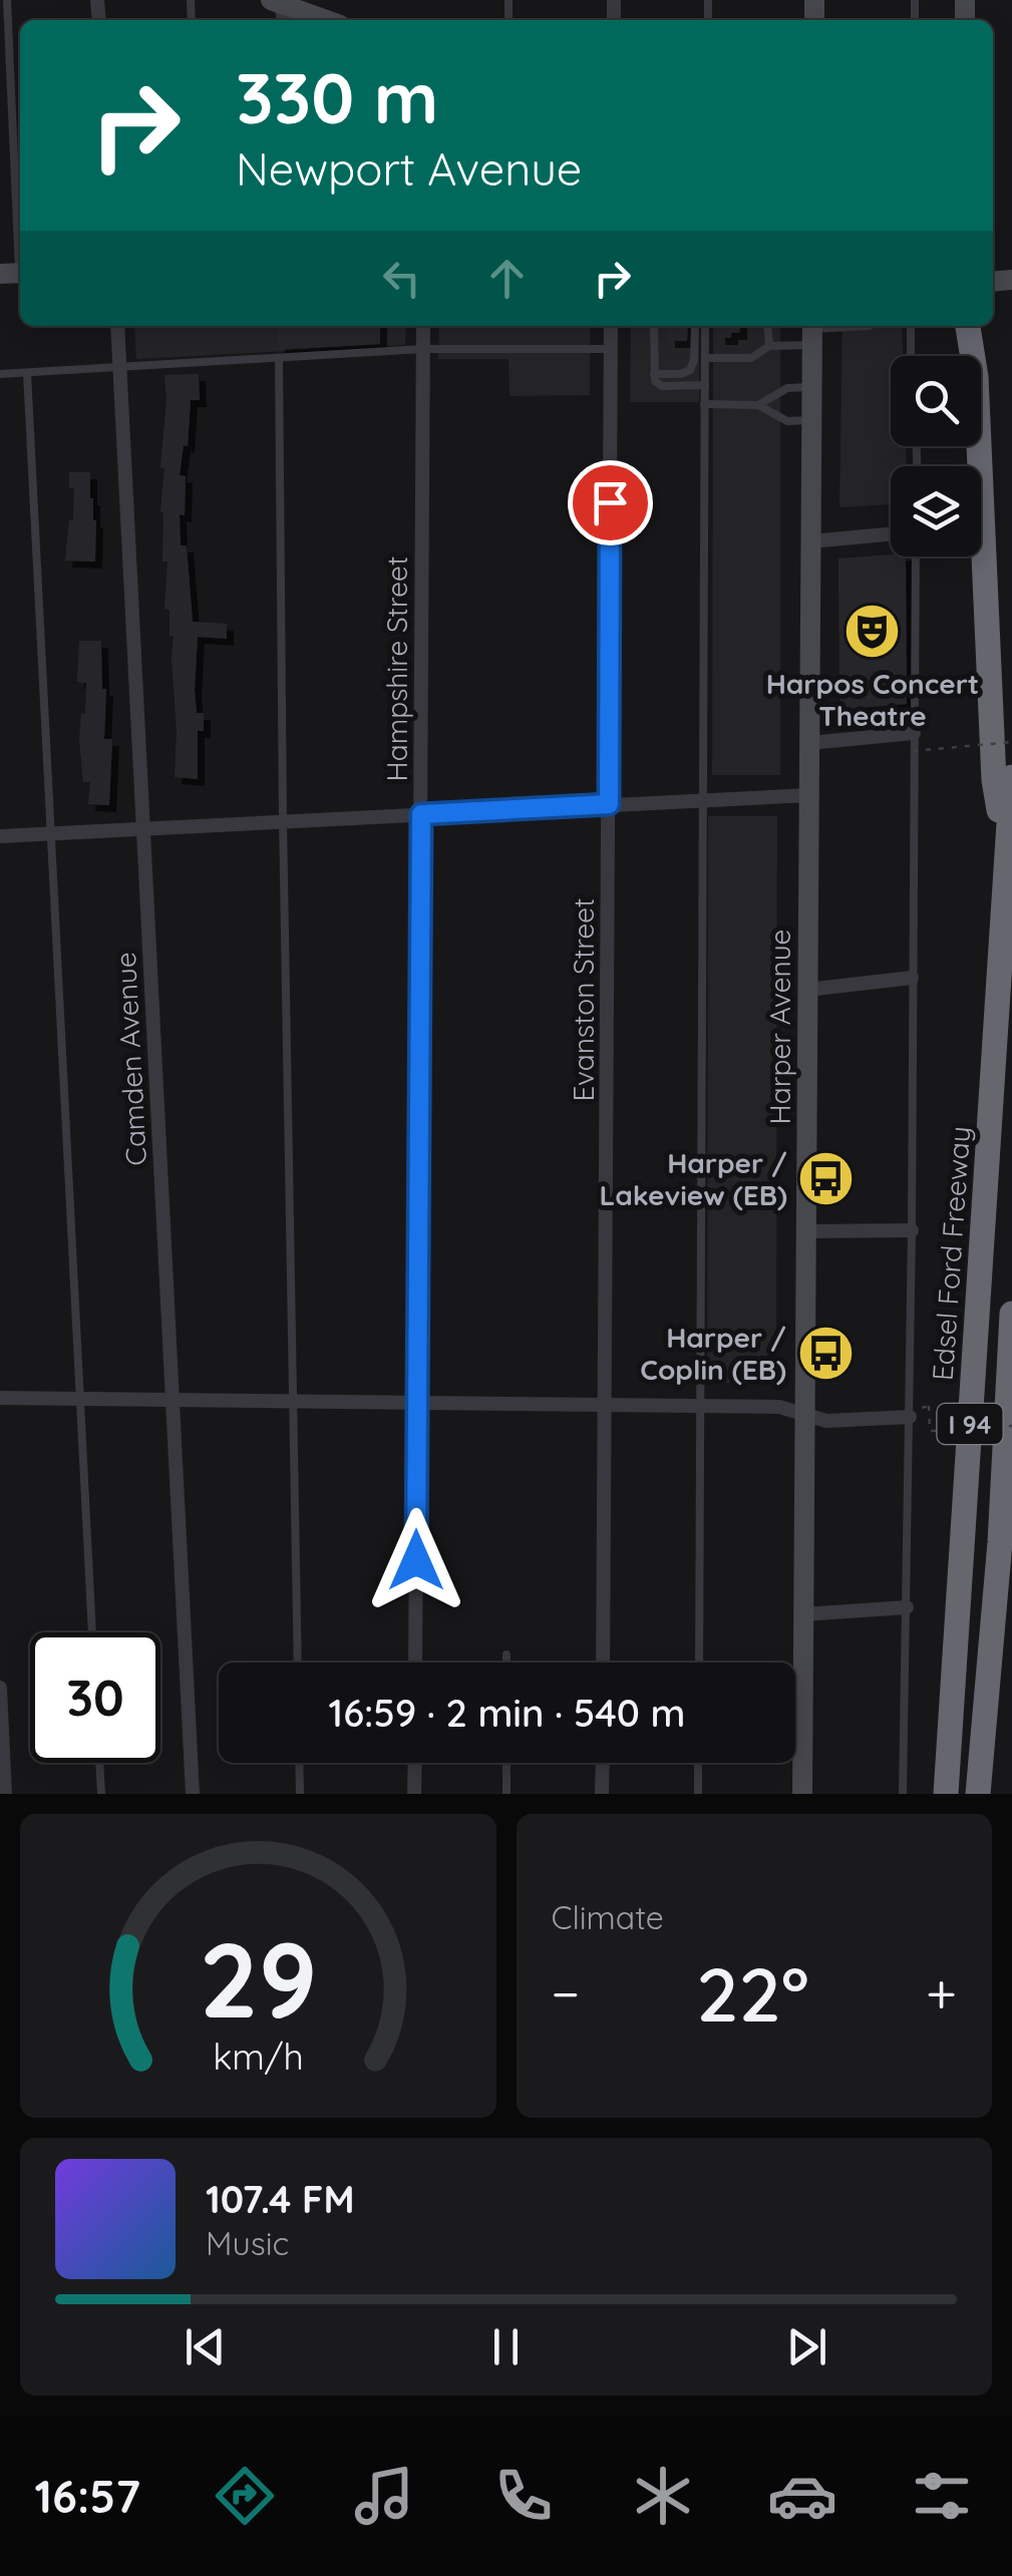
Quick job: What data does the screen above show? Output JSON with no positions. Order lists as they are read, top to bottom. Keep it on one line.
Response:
{"streets":{"highway":["Edsel Ford Freeway","I 94"],"main road":["Harper Avenue"],"street":["Hampshire Street","Evanston Street","Camden Avenue"]},"places":{"theatre":["Harpos Concert Theatre"],"bus stop":["Harper / Lakeview (EB)","Harper / Coplin (EB)"]},"page":{"turn":["330 m","Newport Avenue"],"limit":"30","trip":"16:59 · 2 min · 540 m","tile":"Climate","heat":["−","22°","+"],"song":["107.4 FM","Music"],"tabs":"16:57","gauge":["29","km/h"]}}
